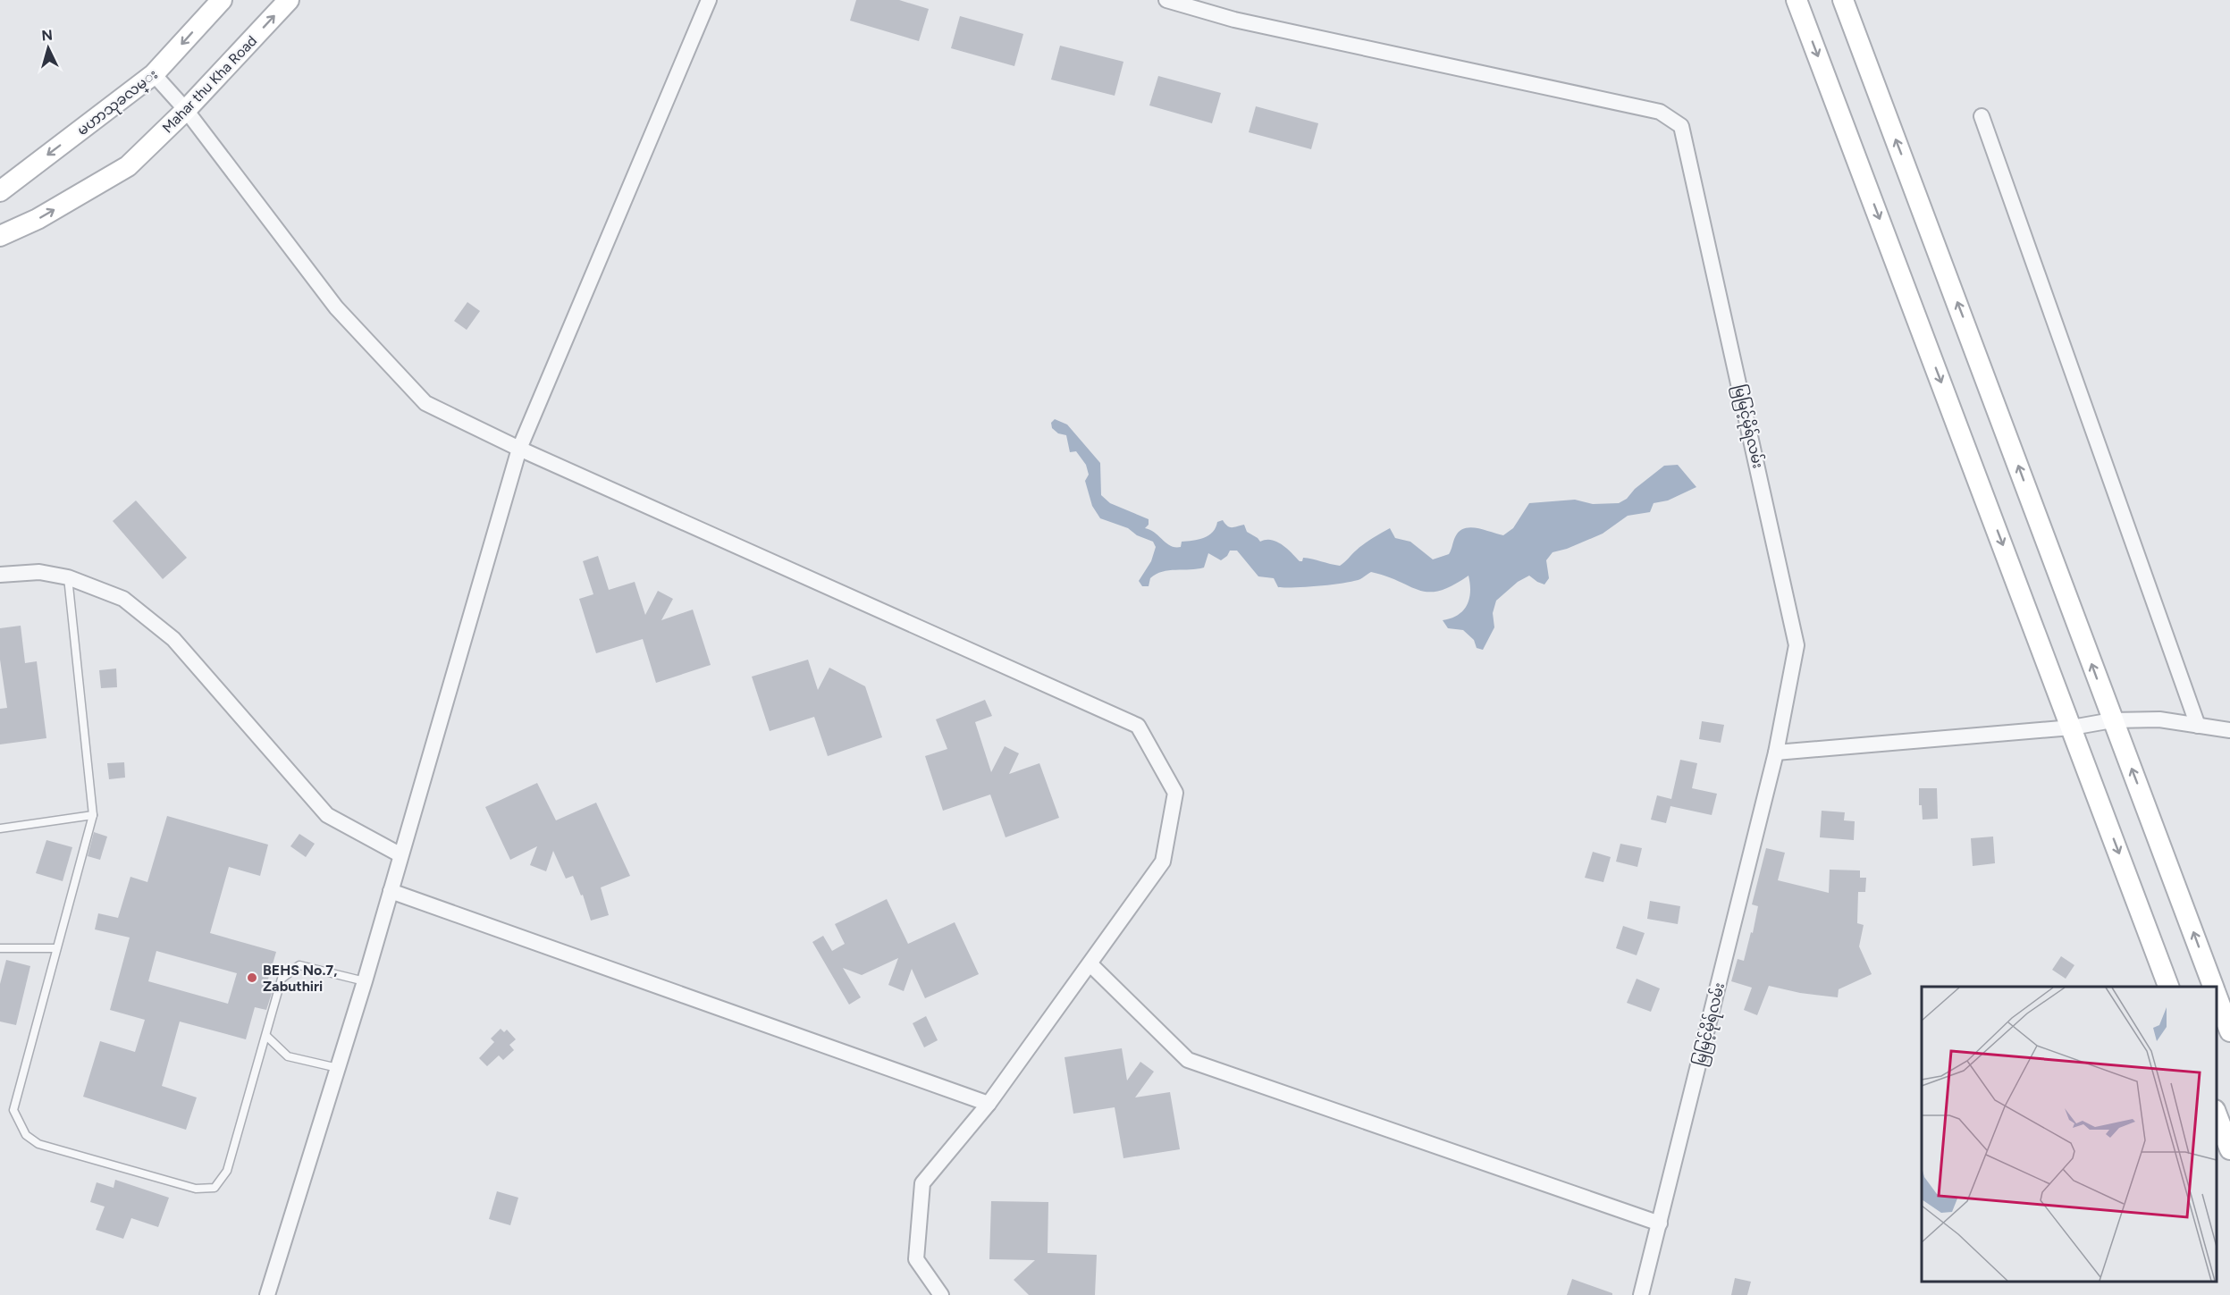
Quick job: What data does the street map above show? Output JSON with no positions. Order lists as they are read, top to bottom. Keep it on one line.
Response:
{"streets":{"main road":["Mahar thu Kha Road","မဟာသုခလမ္း"],"street":["မြမြင့်မိုရ်လမ်း"]},"one_way":["Mahar thu Kha Road","မဟာသုခလမ္း"],"places":["BEHS No.7, Zabuthiri"],"north":"top"}
